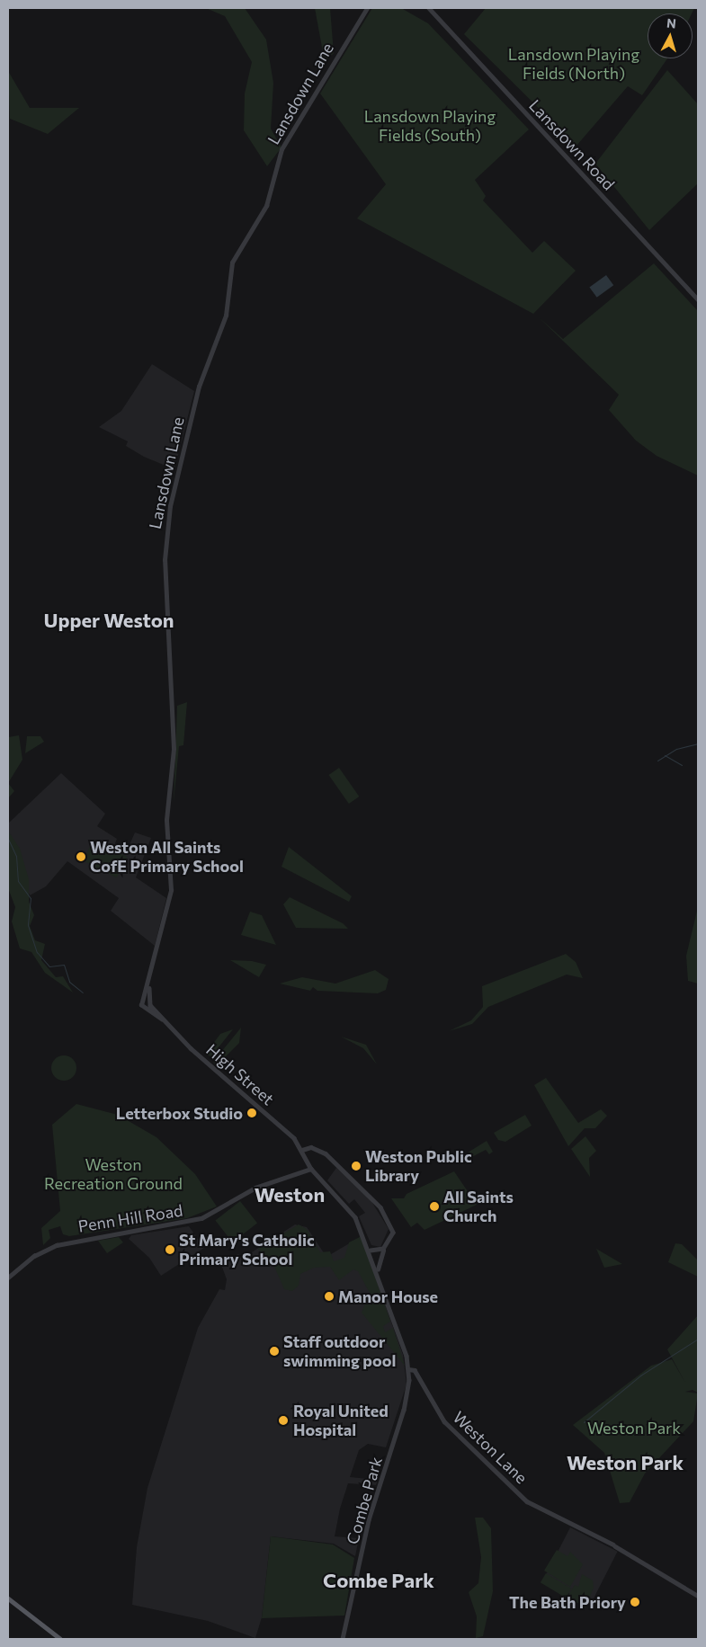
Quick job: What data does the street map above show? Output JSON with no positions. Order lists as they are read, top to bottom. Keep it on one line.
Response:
{"streets":{"street":["Lansdown Lane","Lansdown Road","High Street","Penn Hill Road","Weston Lane","Combe Park"]},"crossings":[["Lansdown Lane","High Street"],["High Street","Weston Lane"],["Penn Hill Road","Weston Lane"],["Weston Lane","Combe Park"]],"districts":["Upper Weston","Weston","Weston Park","Combe Park"],"parks":["Lansdown Playing Fields (North)","Lansdown Playing Fields (South)","Weston Recreation Ground","Weston Park"],"places":["Weston All Saints CofE Primary School","Letterbox Studio","Weston Public Library","All Saints Church","St Mary's Catholic Primary School","Manor House","Staff outdoor swimming pool","Royal United Hospital","The Bath Priory"],"north":"top"}
